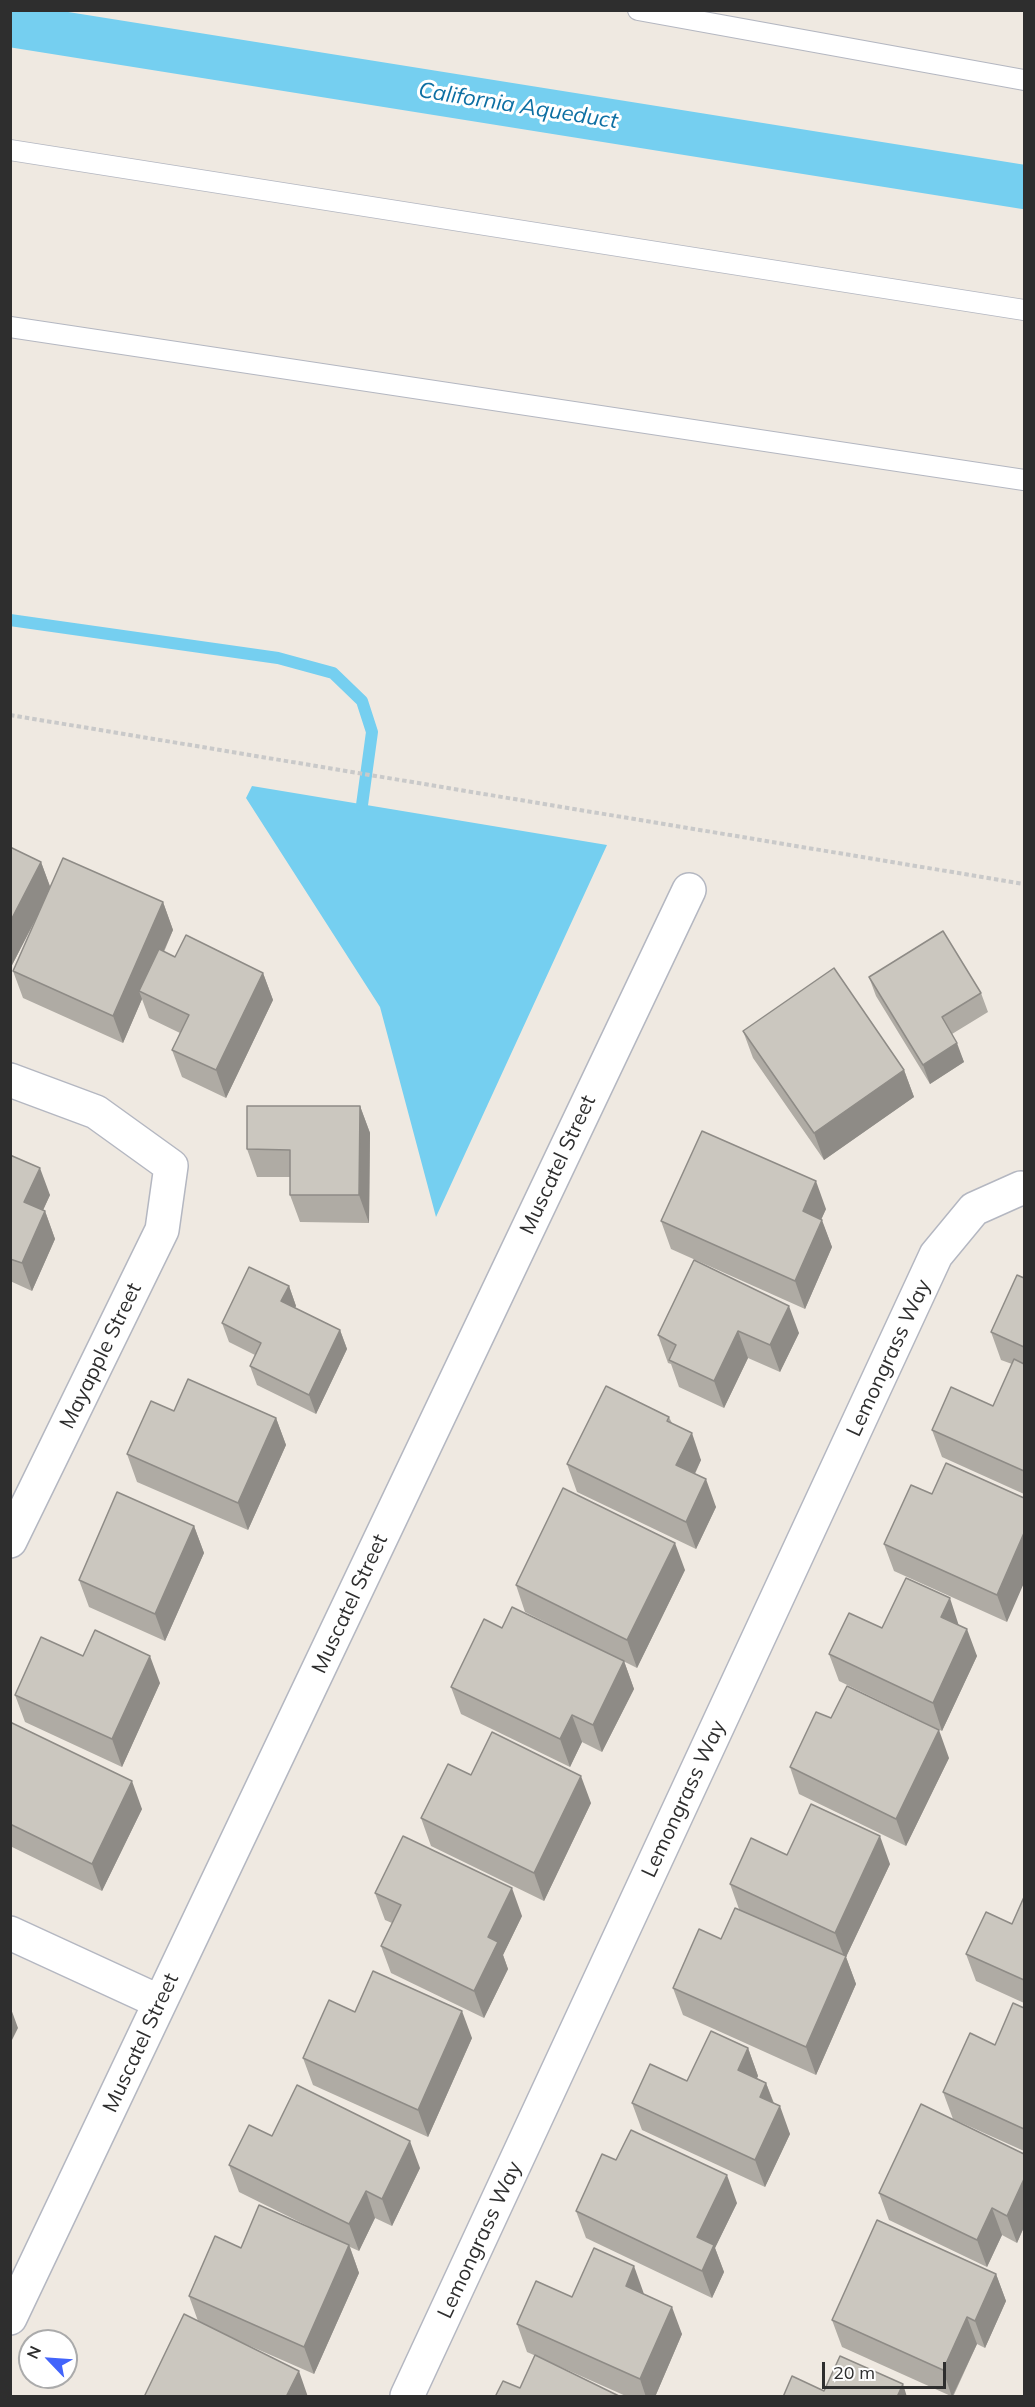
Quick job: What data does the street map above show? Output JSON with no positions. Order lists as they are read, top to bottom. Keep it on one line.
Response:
{"streets":{"street":["Muscatel Street","Mayapple Street","Lemongrass Way"]},"water":["California Aqueduct"],"scale_bar":"20 m","north":"top left"}
